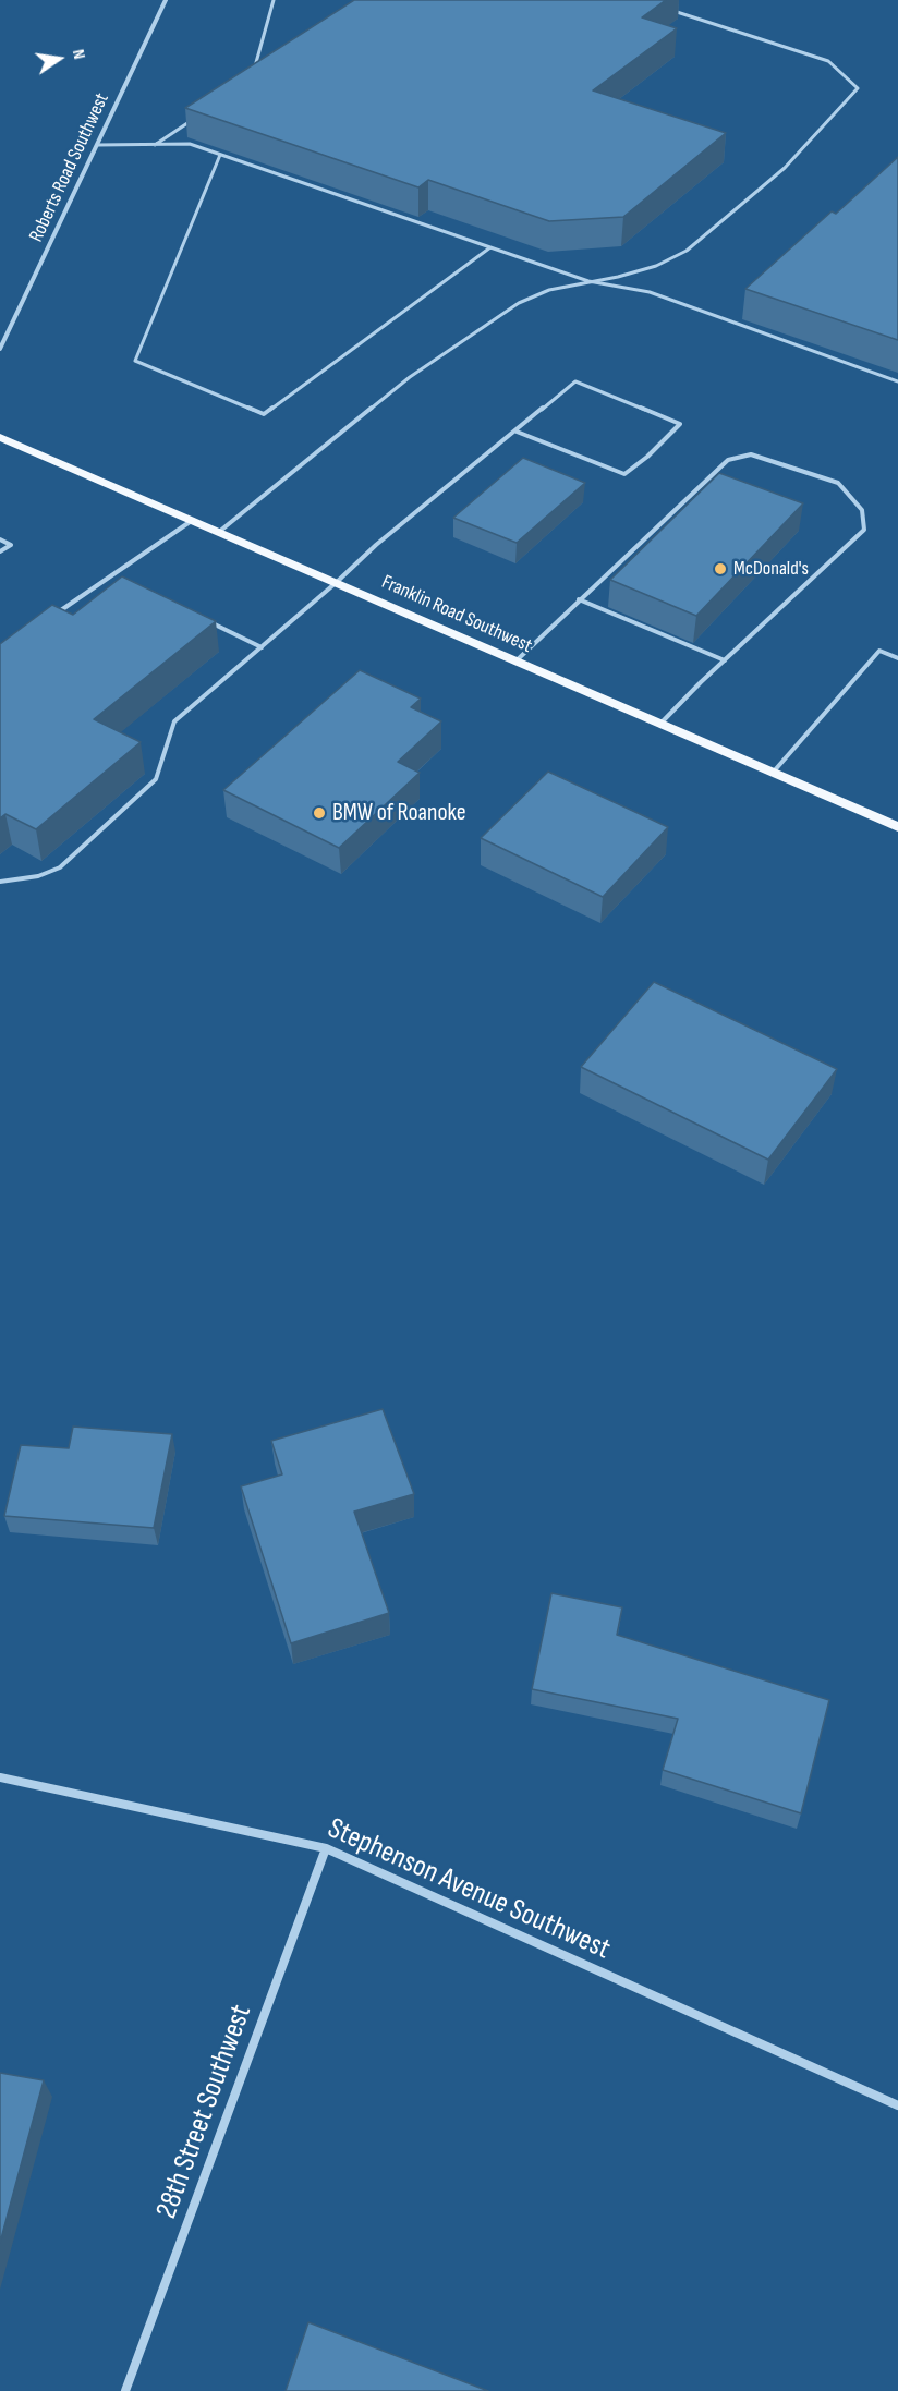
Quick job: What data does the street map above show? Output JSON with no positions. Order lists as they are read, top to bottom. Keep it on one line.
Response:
{"streets":{"main road":["Franklin Road Southwest"],"street":["Roberts Road Southwest","Stephenson Avenue Southwest","28th Street Southwest"]},"crossings":[["Stephenson Avenue Southwest","28th Street Southwest"]],"places":["McDonald's","BMW of Roanoke"],"north":"right"}
